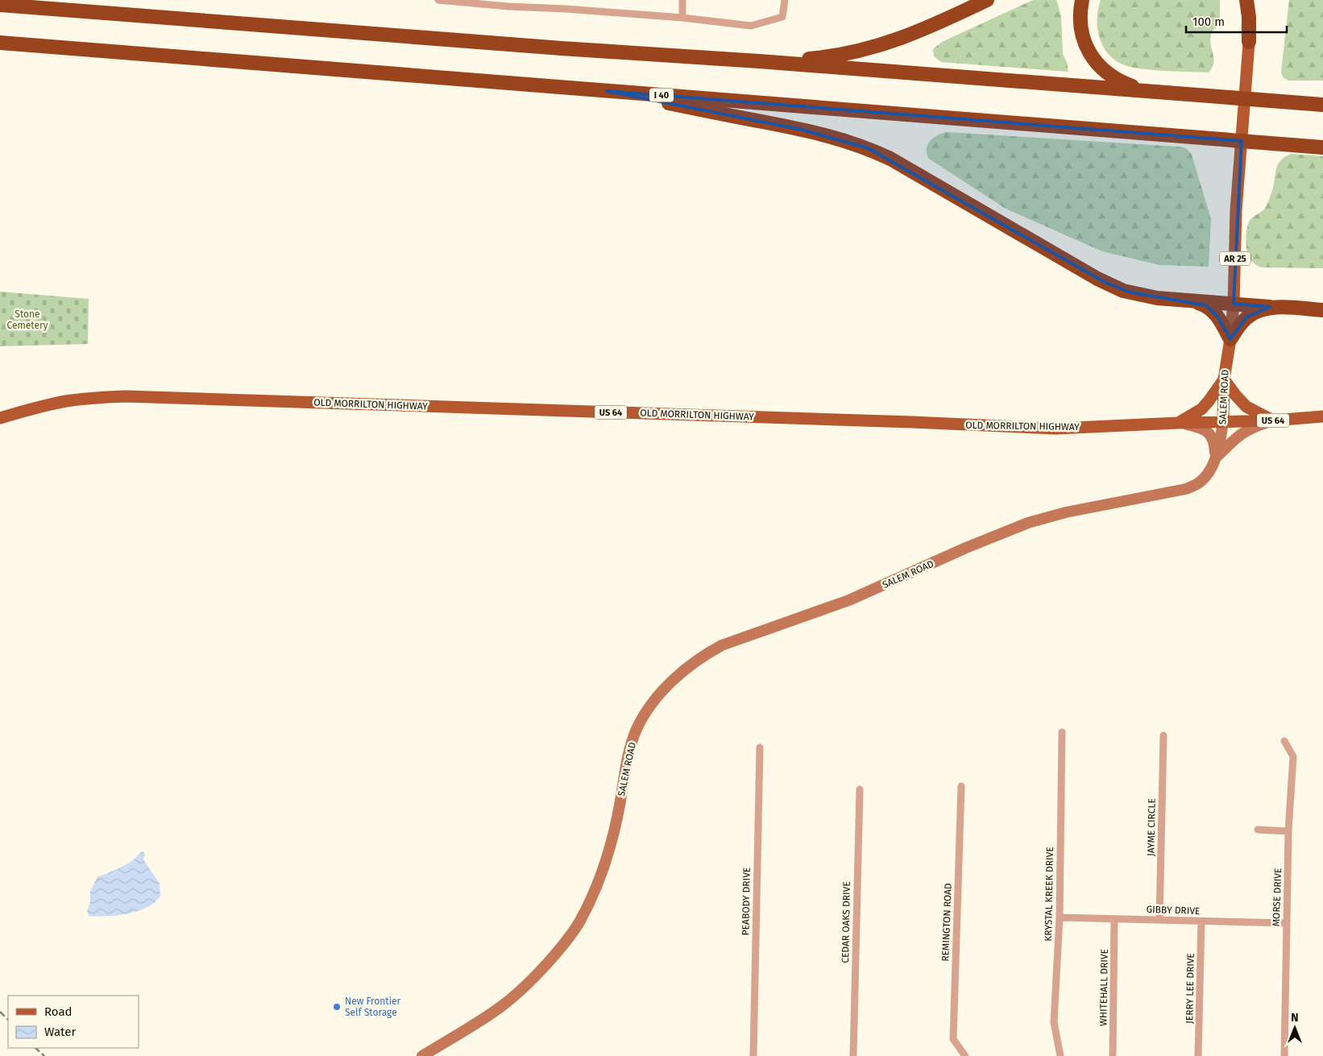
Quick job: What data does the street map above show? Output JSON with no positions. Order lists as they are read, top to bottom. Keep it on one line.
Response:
{"streets":{"highway":["I 40"],"main road":["AR 25","SALEM ROAD","OLD MORRILTON HIGHWAY","US 64"],"street":["JAYME CIRCLE","KRYSTAL KREEK DRIVE","MORSE DRIVE","PEABODY DRIVE","GIBBY DRIVE","CEDAR OAKS DRIVE","REMINGTON ROAD","WHITEHALL DRIVE","JERRY LEE DRIVE"]},"crossings":[["AR 25","SALEM ROAD"],["SALEM ROAD","OLD MORRILTON HIGHWAY"],["JAYME CIRCLE","GIBBY DRIVE"],["KRYSTAL KREEK DRIVE","GIBBY DRIVE"],["MORSE DRIVE","GIBBY DRIVE"],["GIBBY DRIVE","WHITEHALL DRIVE"],["GIBBY DRIVE","JERRY LEE DRIVE"]],"parks":["Stone Cemetery"],"places":["New Frontier Self Storage"],"legend":["Road","Water"],"scale_bar":"100 m","north":"top"}
